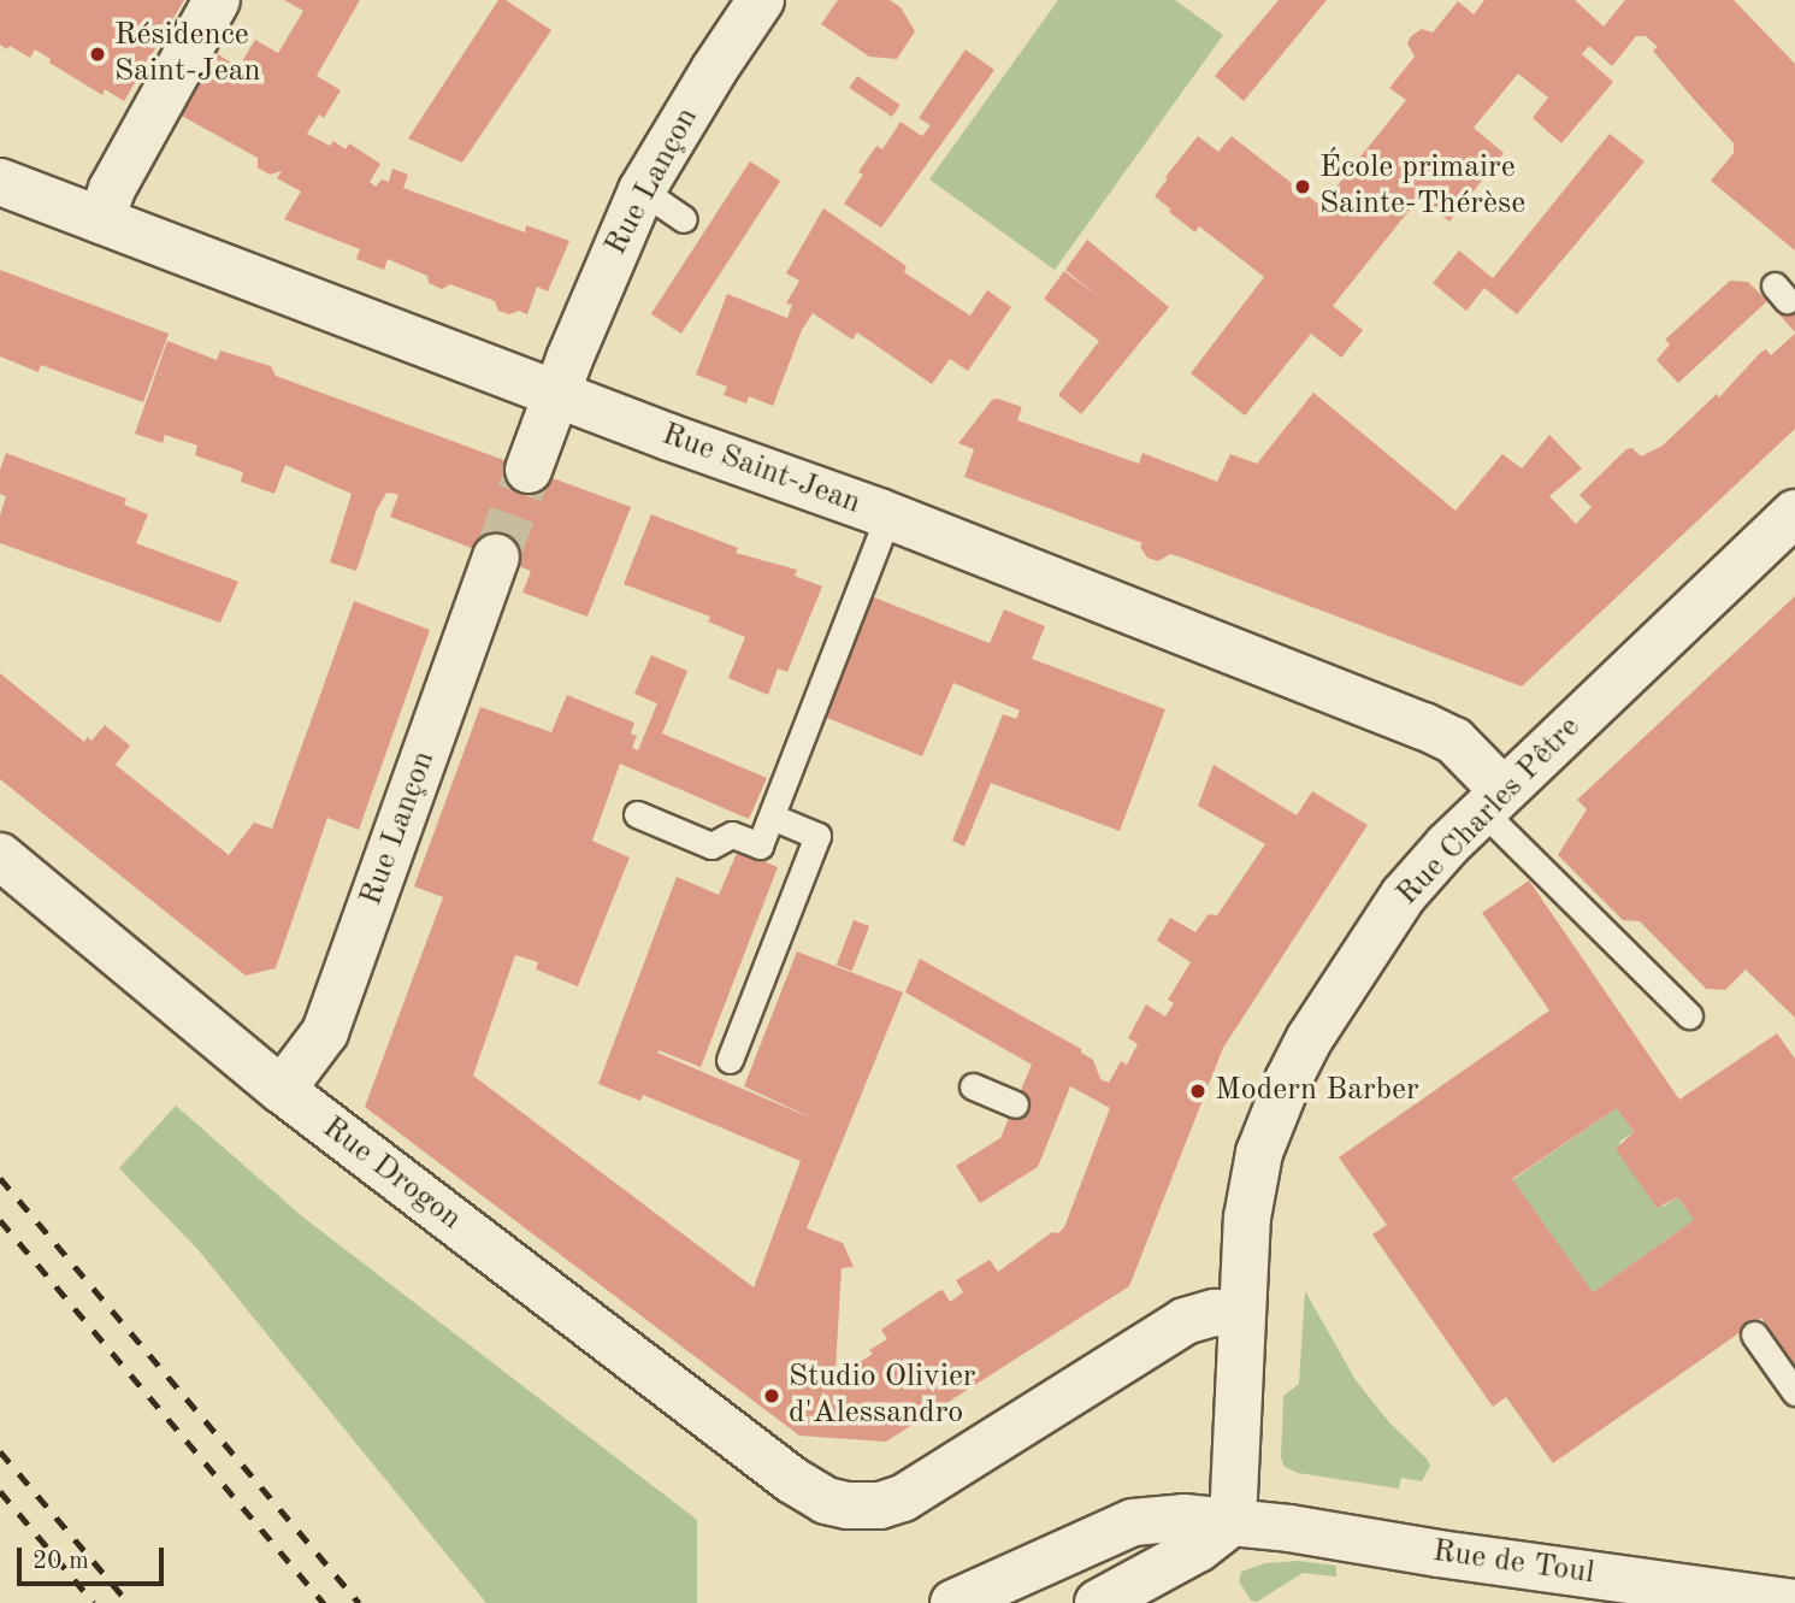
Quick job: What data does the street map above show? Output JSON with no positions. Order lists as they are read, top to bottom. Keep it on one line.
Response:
{"streets":{"street":["Rue Lançon","Rue Saint-Jean","Rue Charles Pêtre","Rue Drogon","Rue de Toul"]},"crossings":[["Rue Lançon","Rue Saint-Jean"],["Rue Lançon","Rue Drogon"],["Rue Saint-Jean","Rue Charles Pêtre"],["Rue Charles Pêtre","Rue Drogon"],["Rue Charles Pêtre","Rue de Toul"]],"places":["Résidence Saint-Jean","École primaire Sainte-Thérèse","Modern Barber","Studio Olivier d'Alessandro"],"scale_bar":"20 m"}
